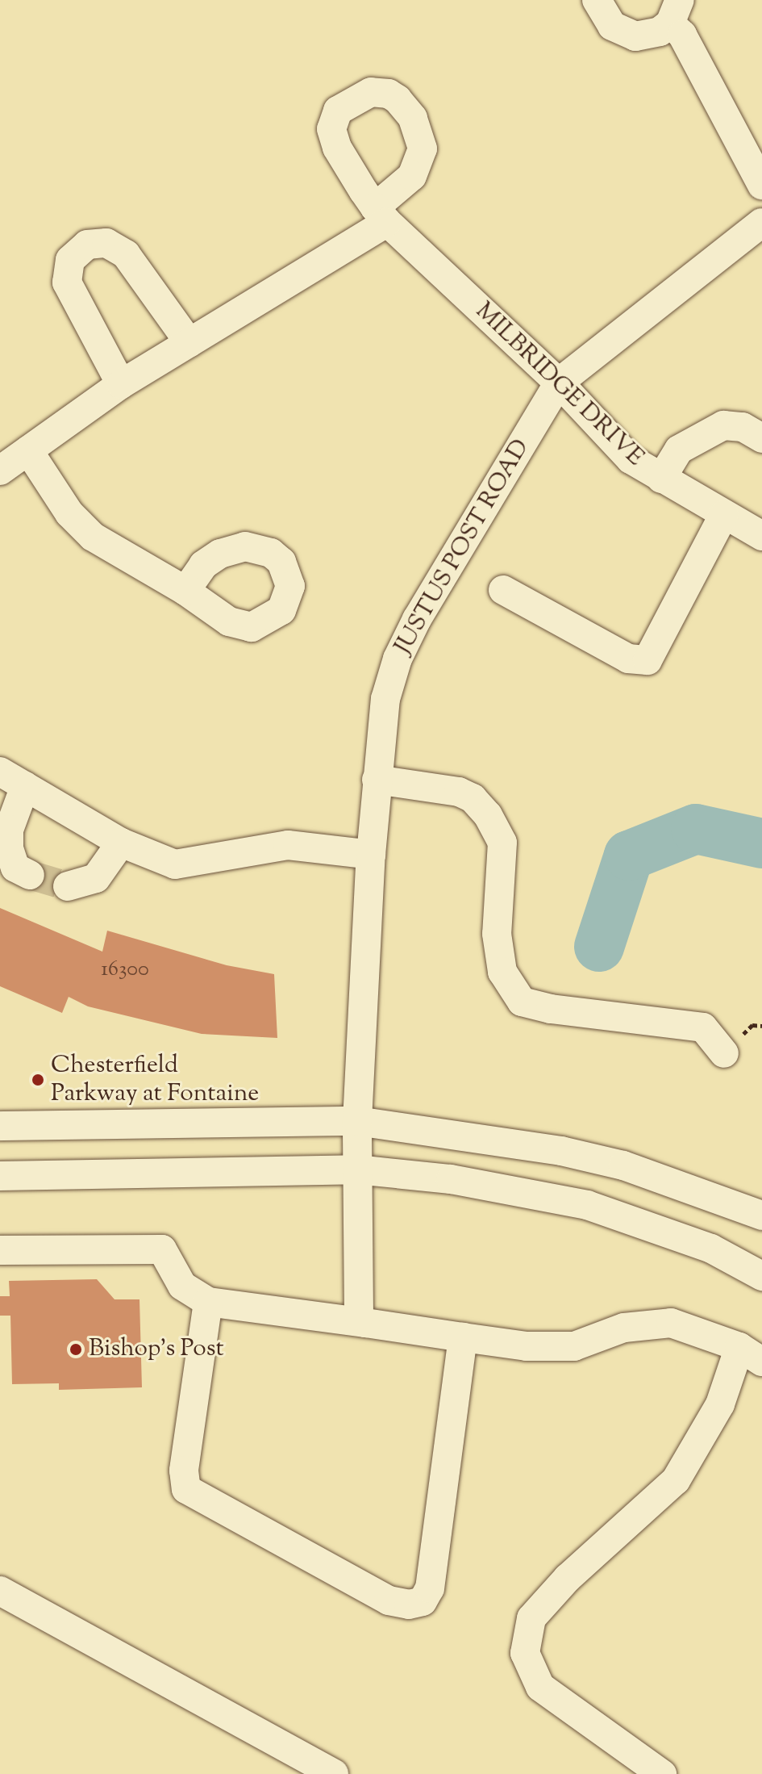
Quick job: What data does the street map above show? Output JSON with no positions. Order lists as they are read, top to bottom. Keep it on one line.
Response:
{"streets":{"street":["MILBRIDGE DRIVE","JUSTUS POST ROAD"]},"crossings":[["MILBRIDGE DRIVE","JUSTUS POST ROAD"]],"places":["Chesterfield Parkway at Fontaine","Bishop's Post"],"house_numbers":["16300"]}
